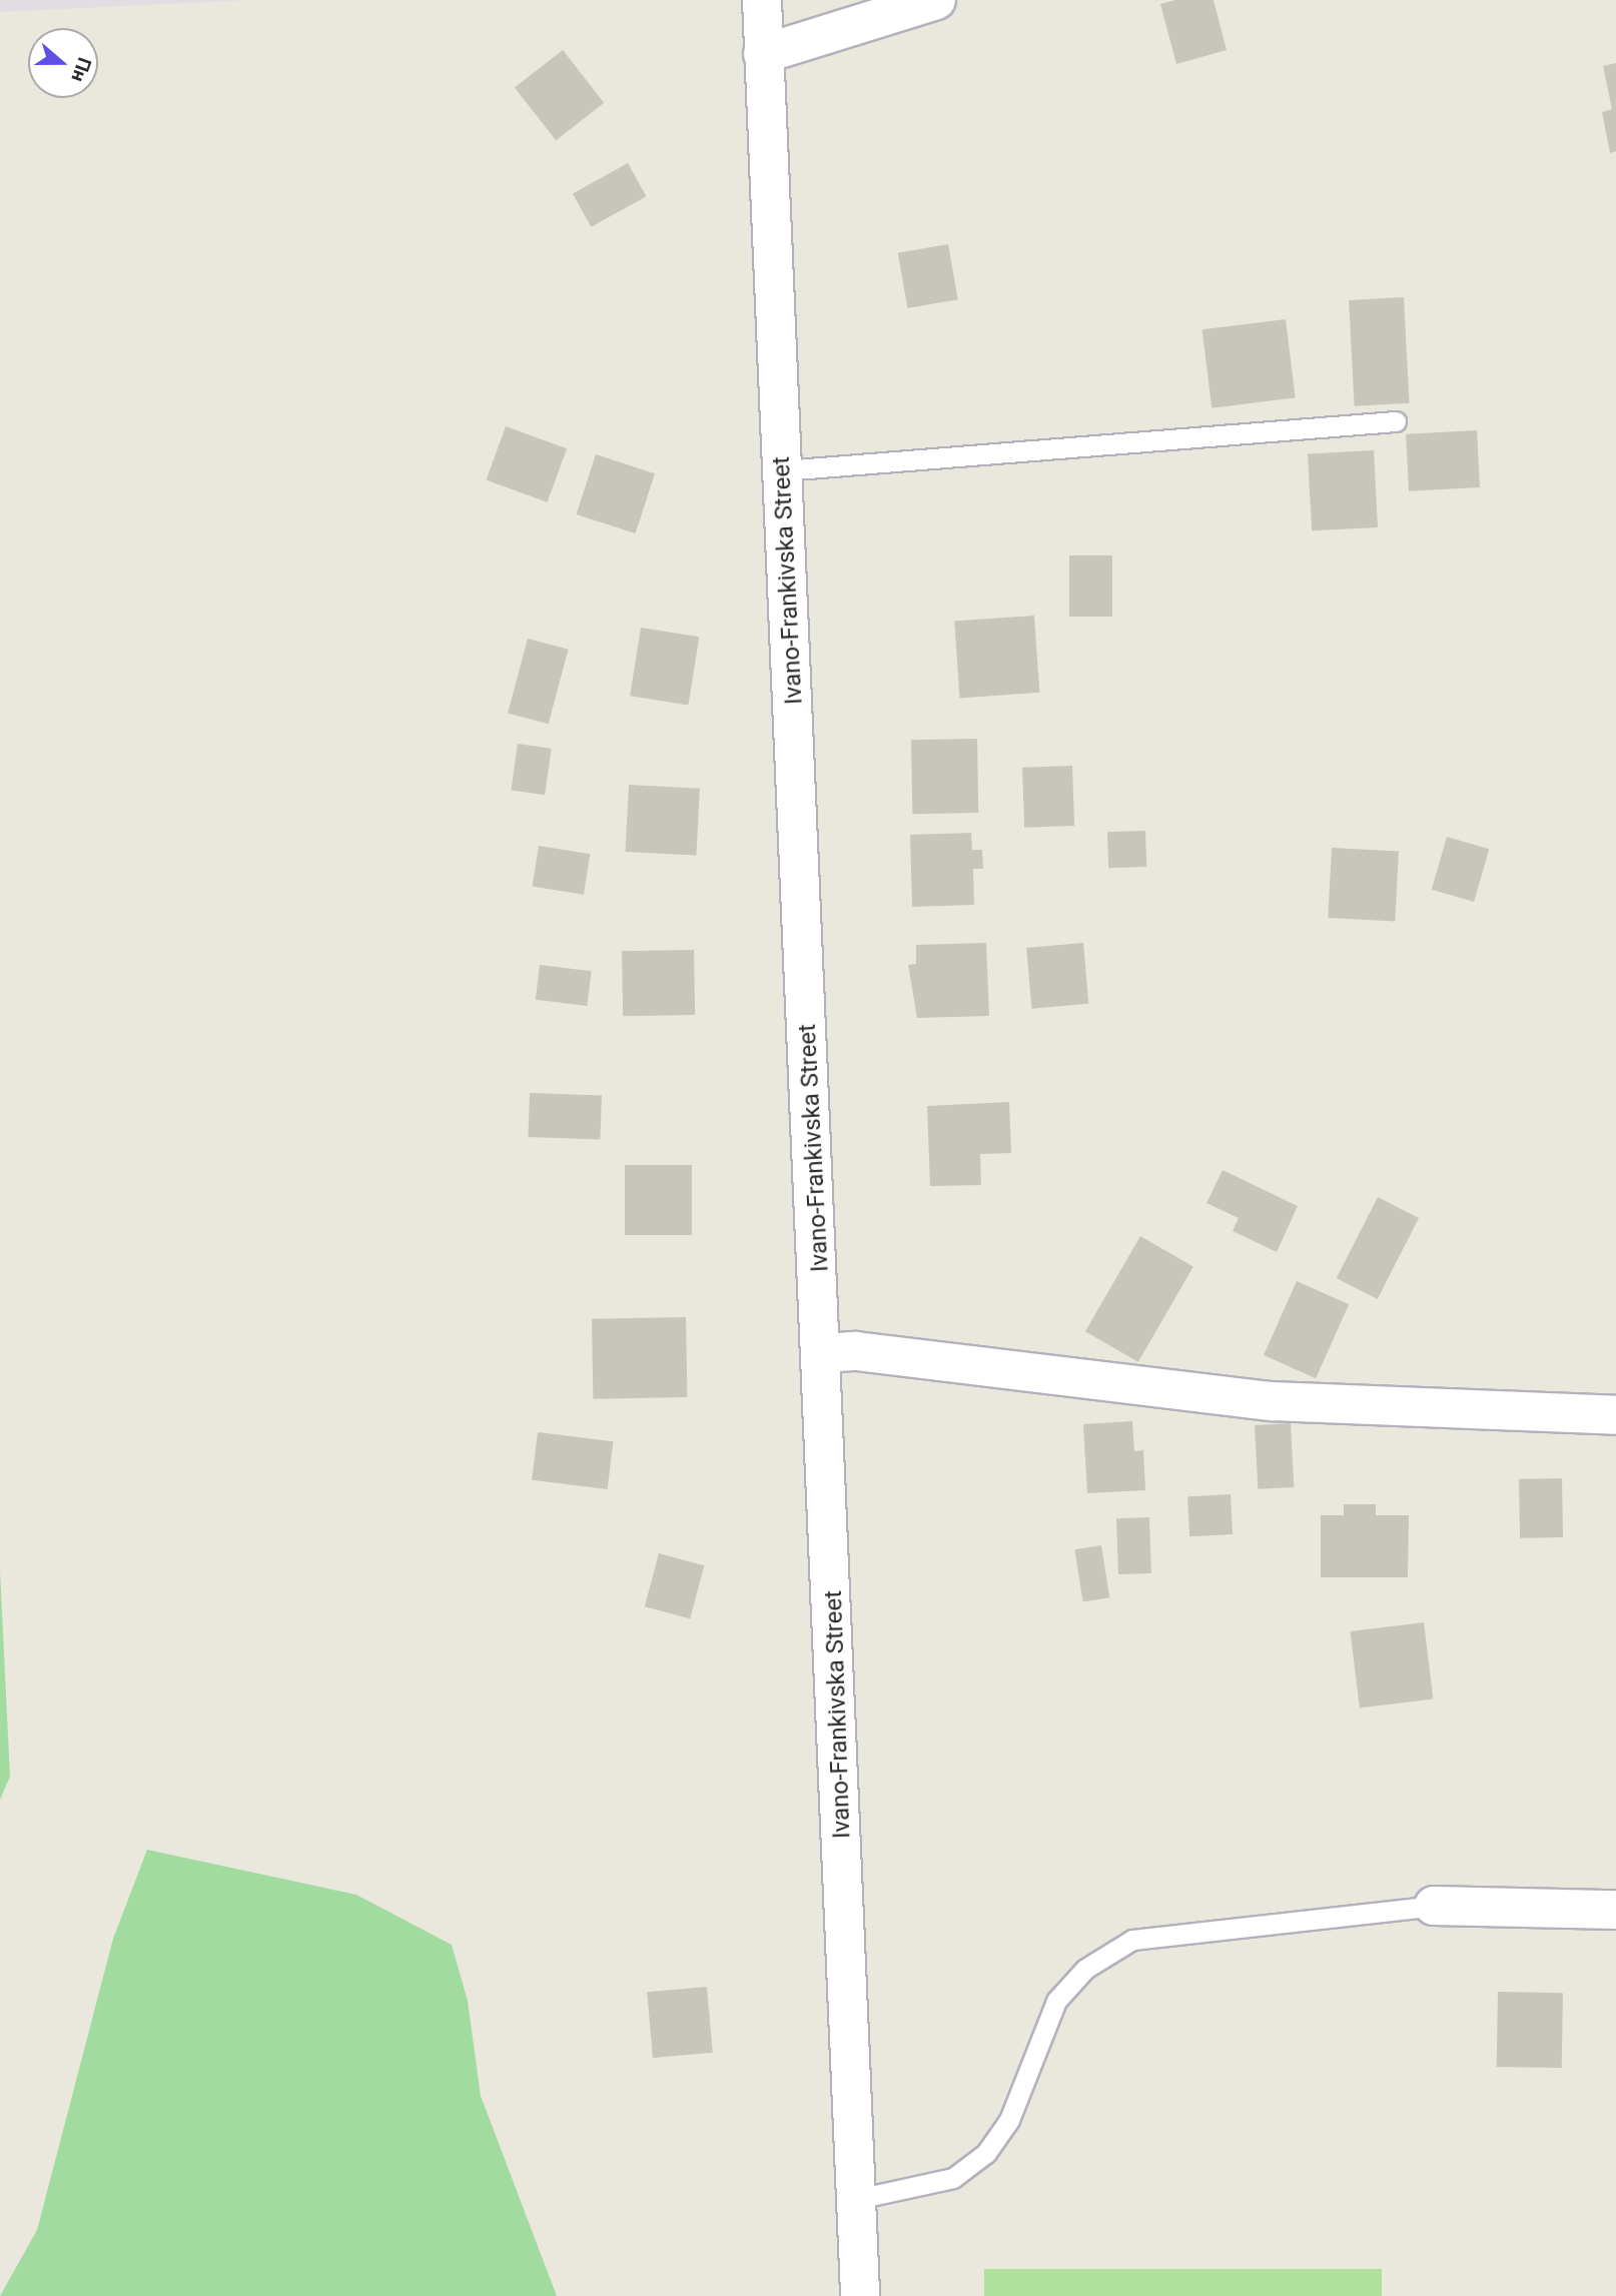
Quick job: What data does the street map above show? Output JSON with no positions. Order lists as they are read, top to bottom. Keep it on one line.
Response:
{"streets":{"main road":["Ivano-Frankivska Street"]},"north":"right"}
